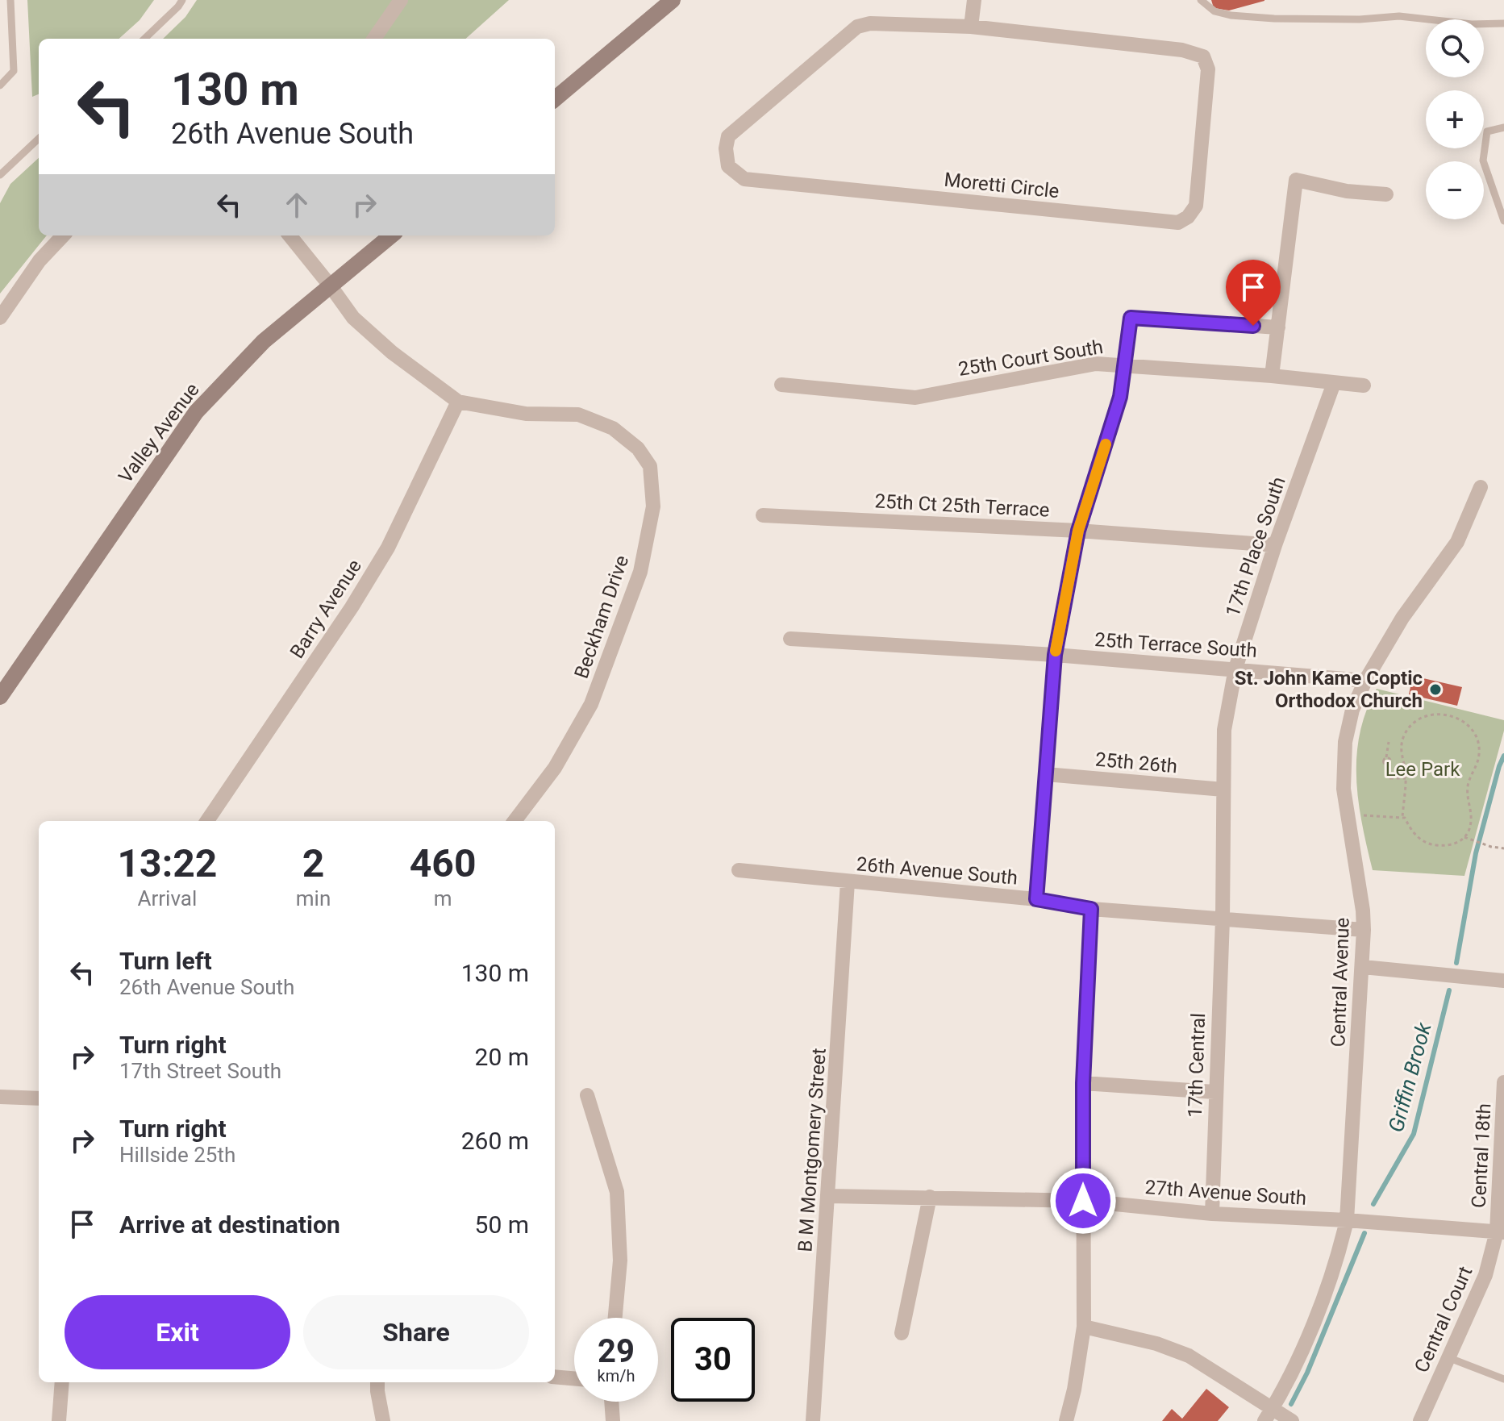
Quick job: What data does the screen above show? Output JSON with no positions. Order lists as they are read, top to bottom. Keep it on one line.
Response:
{"streets":{"main road":["Valley Avenue"],"street":["Moretti Circle","25th Court South","25th Ct 25th Terrace","17th Place South","Barry Avenue","Beckham Drive","25th Terrace South","25th 26th","26th Avenue South","Central Avenue","17th Central","B M Montgomery Street","Central 18th","27th Avenue South","Central Court"]},"crossings":[["25th Court South","17th Place South"],["Valley Avenue","Beckham Drive"],["25th Ct 25th Terrace","17th Place South"],["17th Place South","25th Terrace South"],["17th Place South","25th 26th"],["17th Place South","26th Avenue South"],["17th Place South","17th Central"],["Barry Avenue","Beckham Drive"],["25th Terrace South","Central Avenue"],["26th Avenue South","Central Avenue"],["26th Avenue South","17th Central"],["26th Avenue South","B M Montgomery Street"],["Central Avenue","27th Avenue South"],["17th Central","27th Avenue South"],["B M Montgomery Street","27th Avenue South"],["Central 18th","27th Avenue South"],["Central 18th","Central Court"],["27th Avenue South","Central Court"]],"water":["Griffin Brook"],"parks":["Lee Park"],"places":["St. John Kame Coptic Orthodox Church"],"page":{"map_buttons":["+","−"],"turn":["130 m","26th Avenue South"],"eta":["13:22","Arrival","2","min","460","m"],"list":[{"name":"Turn left","note":"26th Avenue South","value":"130 m"},{"name":"Turn right","note":"17th Street South","value":"20 m"},{"name":"Turn right","note":"Hillside 25th","value":"260 m"},{"name":"Arrive at destination","value":"50 m"}],"buttons":["Exit","Share"],"speed":"29 km/h","limit":"30"}}
